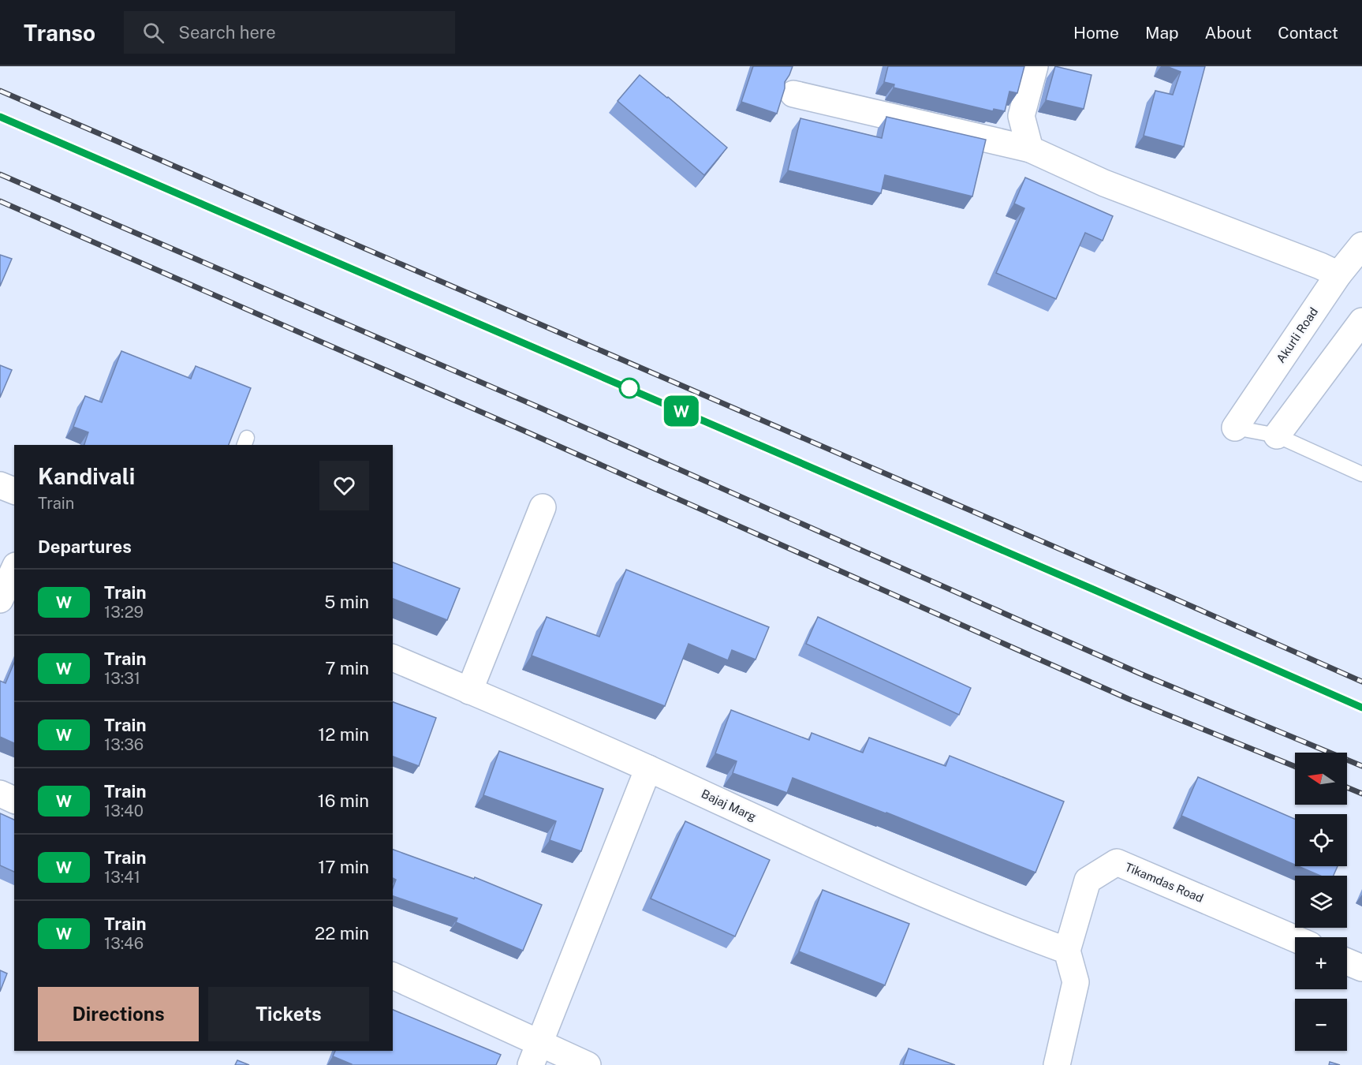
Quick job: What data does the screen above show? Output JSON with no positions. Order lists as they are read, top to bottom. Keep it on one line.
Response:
{"streets":{"street":["Akurli Road","Bajaj Marg","Tikamdas Road"]},"crossings":[["Bajaj Marg","Tikamdas Road"]],"north":"left","page":{"header":"Transo","search":"Search here","nav":["Home","Map","About","Contact"],"on_map":"W","heading":[["Kandivali","Train"],"Departures"],"list":[{"mark":"W","name":"Train","note":"13:29","value":"5 min"},{"mark":"W","name":"Train","note":"13:31","value":"7 min"},{"mark":"W","name":"Train","note":"13:36","value":"12 min"},{"mark":"W","name":"Train","note":"13:40","value":"16 min"},{"mark":"W","name":"Train","note":"13:41","value":"17 min"},{"mark":"W","name":"Train","note":"13:46","value":"22 min"}],"map_buttons":["+","−"],"buttons":["Directions","Tickets"]}}
